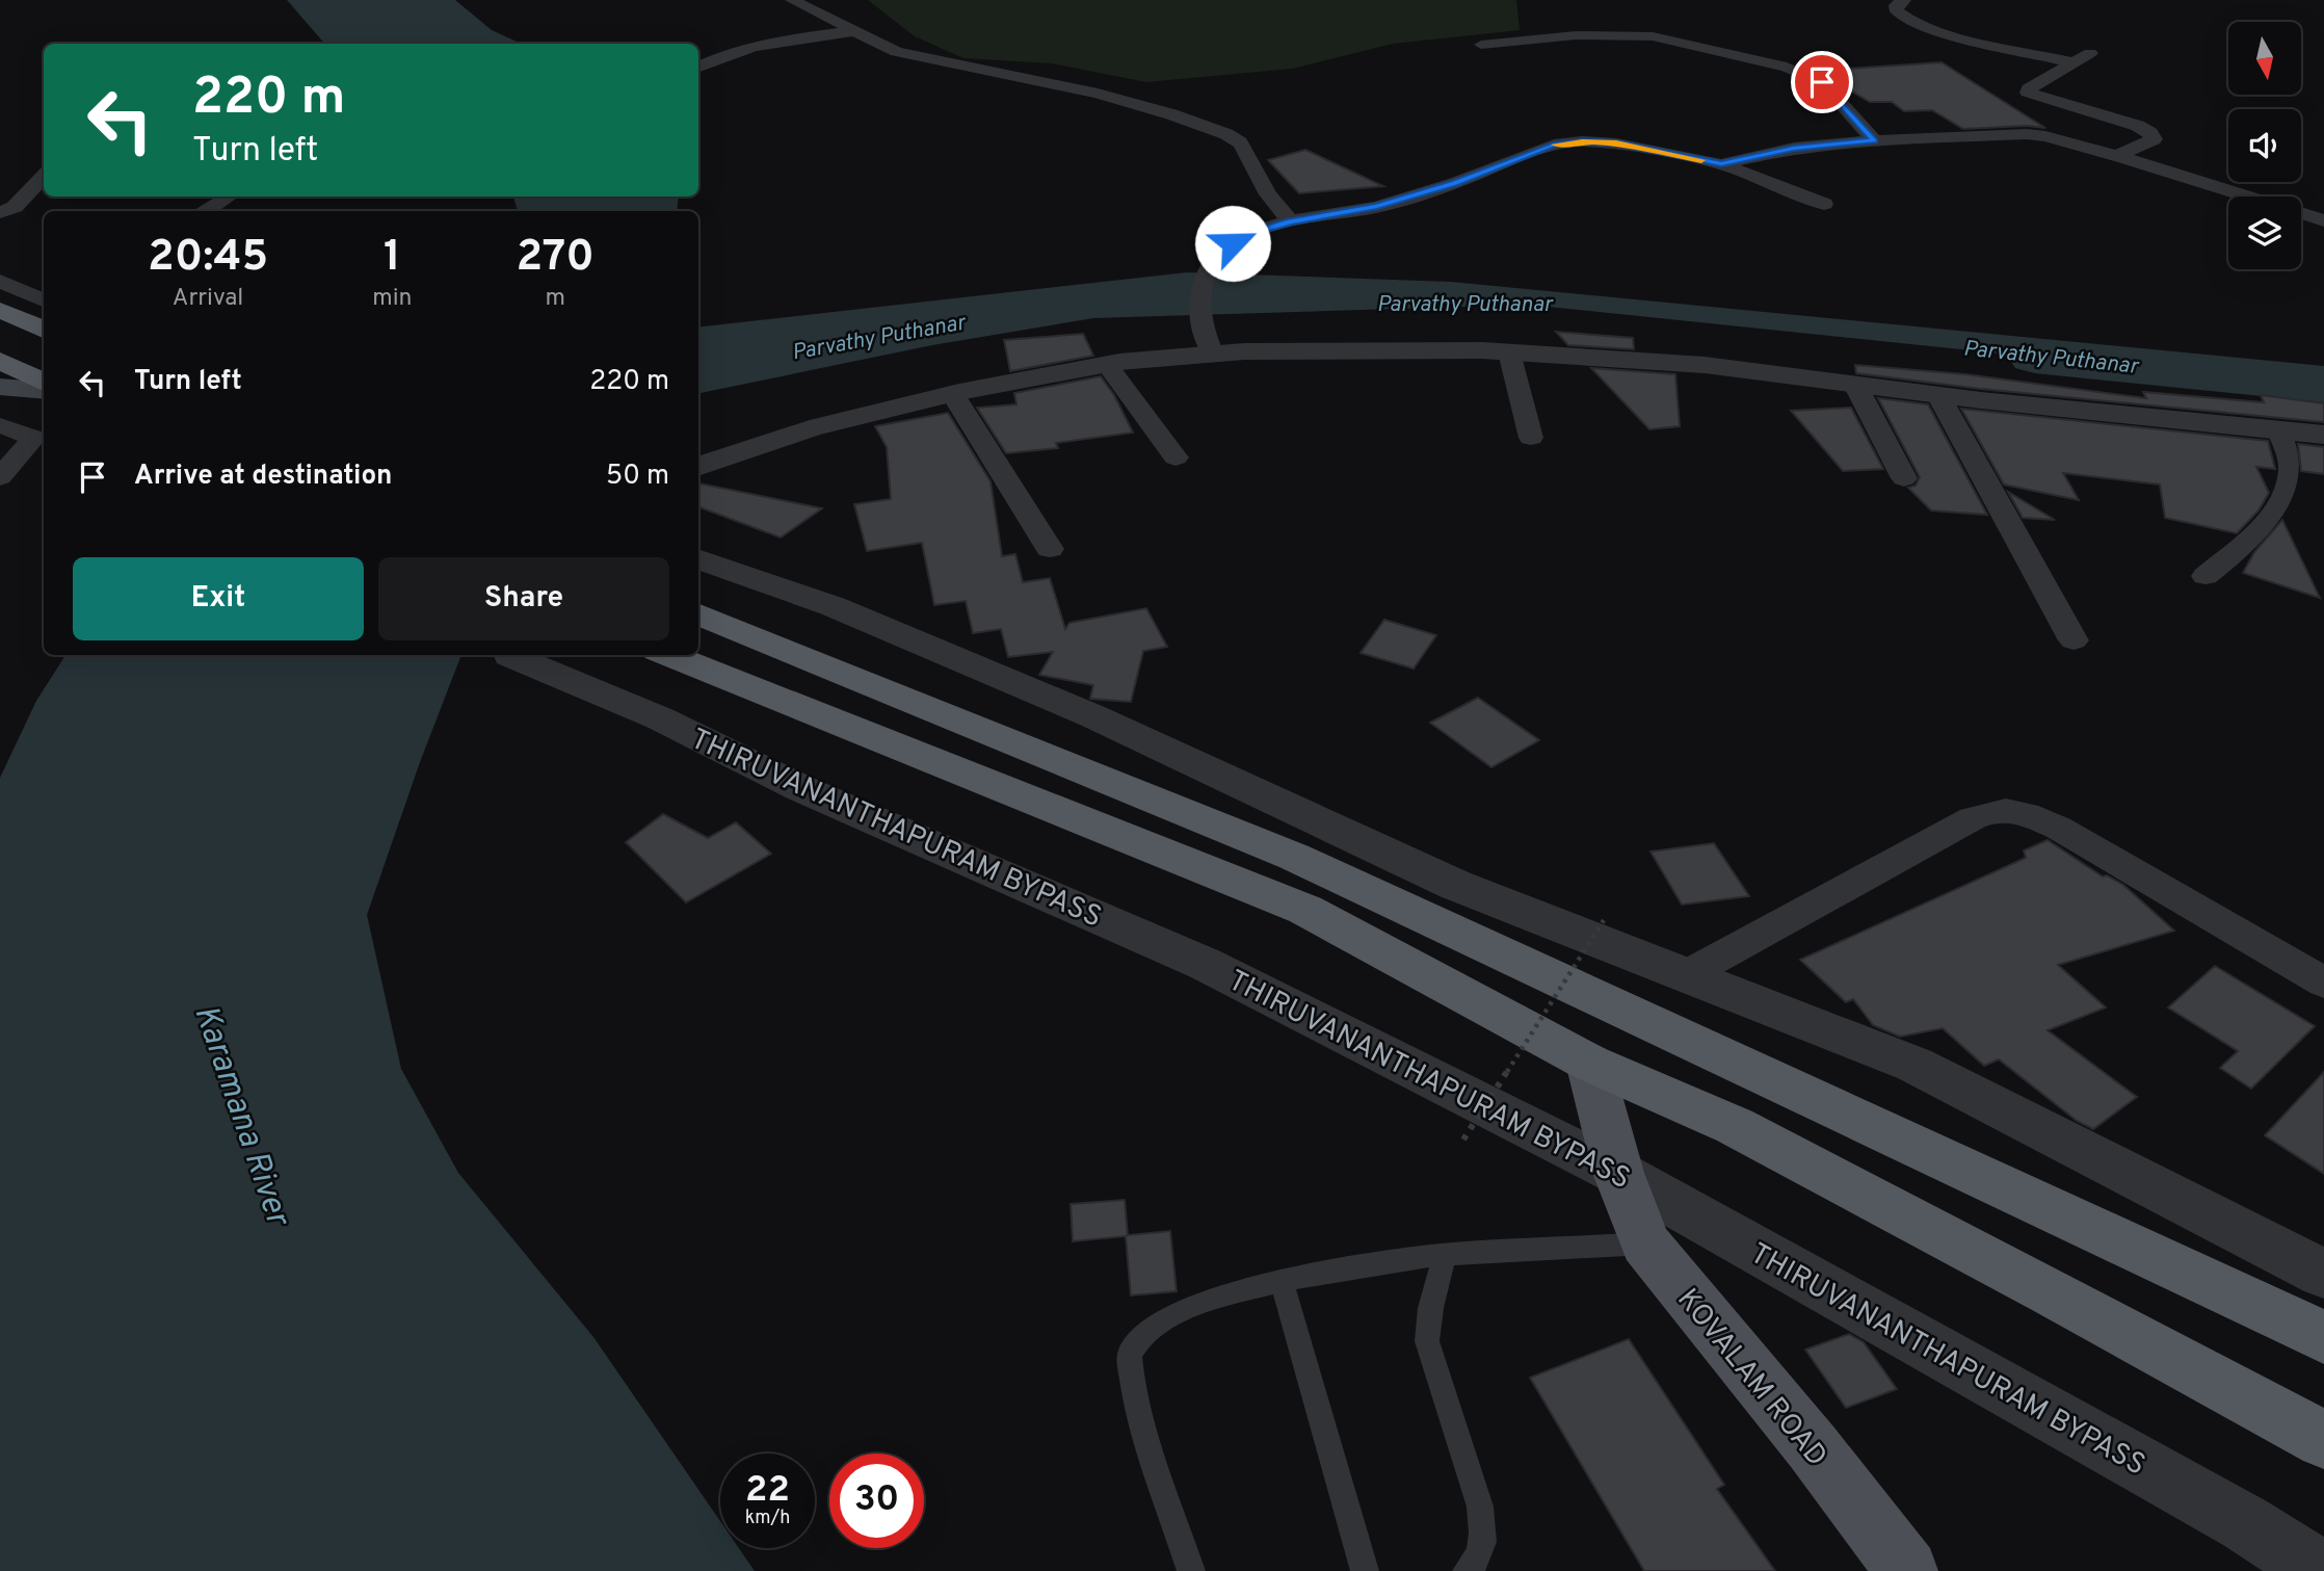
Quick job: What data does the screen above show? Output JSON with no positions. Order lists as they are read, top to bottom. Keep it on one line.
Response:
{"streets":{"main road":["KOVALAM ROAD"],"street":["THIRUVANANTHAPURAM BYPASS"]},"crossings":[["THIRUVANANTHAPURAM BYPASS","KOVALAM ROAD"]],"water":["Parvathy Puthanar","Karamana River"],"north":"bottom","page":{"turn":["220 m","Turn left"],"eta":["20:45","Arrival","1","min","270","m"],"list":[{"name":"Turn left","value":"220 m"},{"name":"Arrive at destination","value":"50 m"}],"buttons":["Exit","Share"],"speed":"22 km/h","limit":"30"}}
